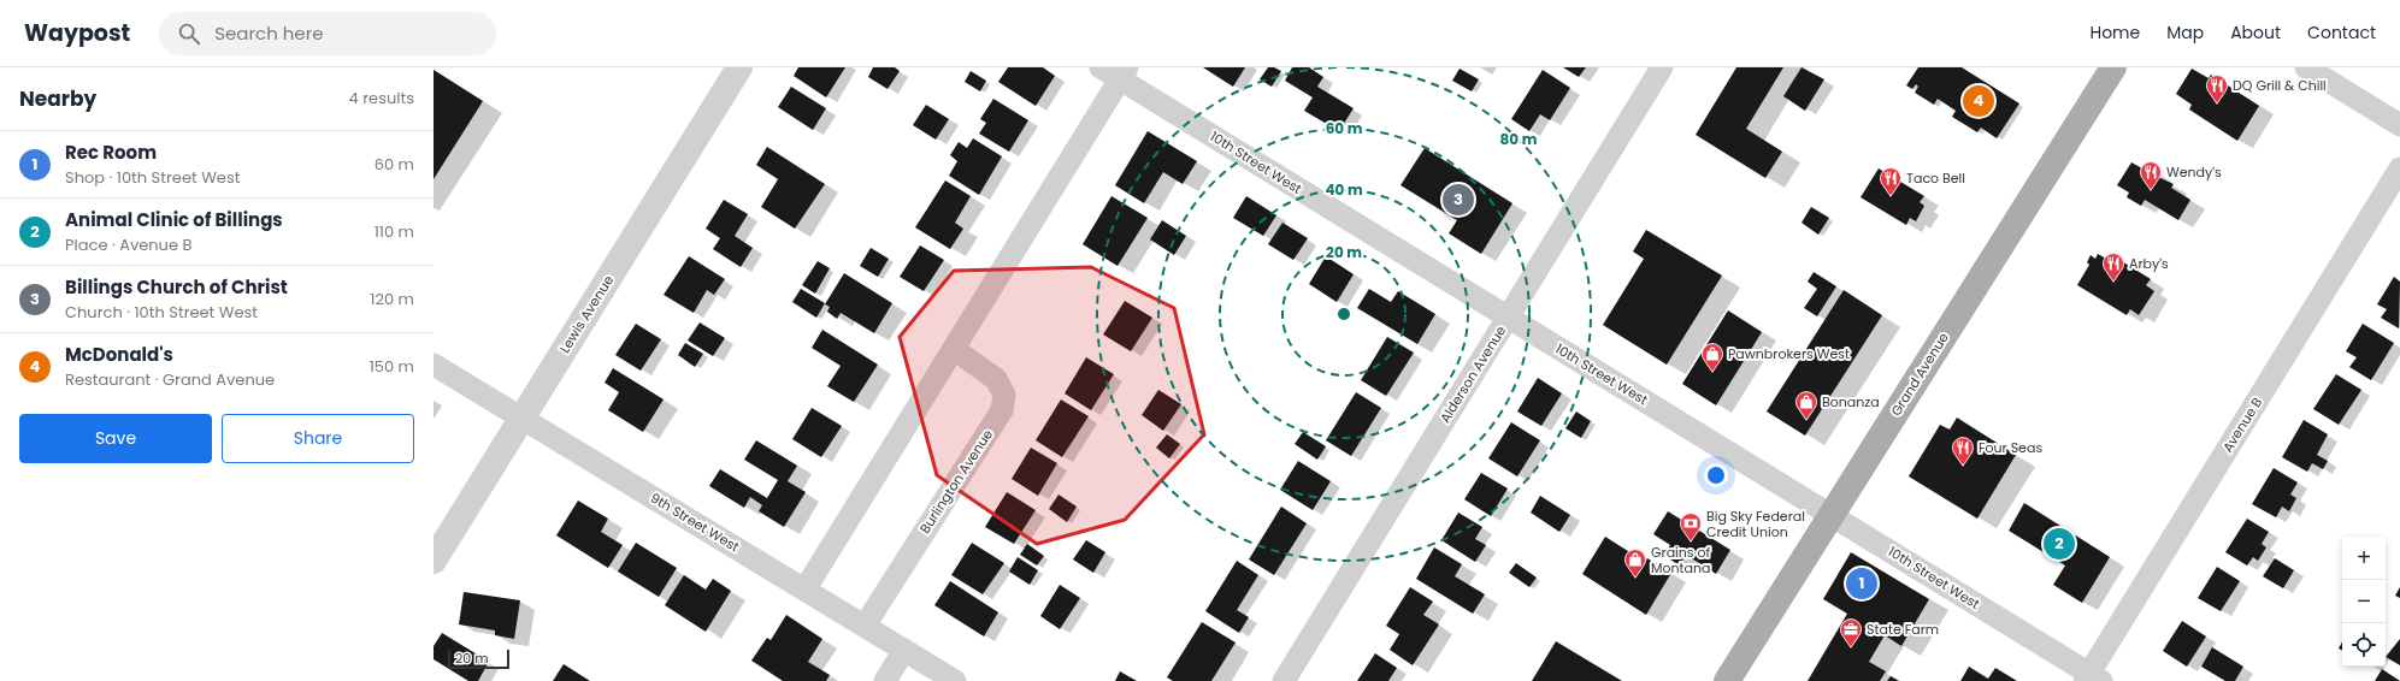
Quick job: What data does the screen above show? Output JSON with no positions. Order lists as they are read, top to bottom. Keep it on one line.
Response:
{"streets":{"main road":["Grand Avenue"],"street":["10th Street West","Lewis Avenue","Alderson Avenue","Avenue B","Burlington Avenue","9th Street West"]},"crossings":[["10th Street West","Alderson Avenue"],["10th Street West","Grand Avenue"],["10th Street West","Avenue B"],["Lewis Avenue","9th Street West"],["Burlington Avenue","9th Street West"]],"places":{"restaurant":["DQ Grill & Chill","Wendy's","Taco Bell","Arby's","Four Seas"],"shop":["Pawnbrokers West","Bonanza","Grains of Montana"],"bank":["Big Sky Federal Credit Union"],"office":["State Farm"]},"scale_bar":"20 m","page":{"header":"Waypost","search":"Search here","nav":["Home","Map","About","Contact"],"heading":["Nearby","4 results"],"pins":["4","3","2","1"],"list":[{"mark":"1","name":"Rec Room","note":"Shop · 10th Street West","value":"60 m"},{"mark":"2","name":"Animal Clinic of Billings","note":"Place · Avenue B","value":"110 m"},{"mark":"3","name":"Billings Church of Christ","note":"Church · 10th Street West","value":"120 m"},{"mark":"4","name":"McDonald's","note":"Restaurant · Grand Avenue","value":"150 m"}],"buttons":["Save","Share"],"map_buttons":["+","−"],"scale":"20 m"},"rings":["60 m","80 m","40 m","20 m"]}
